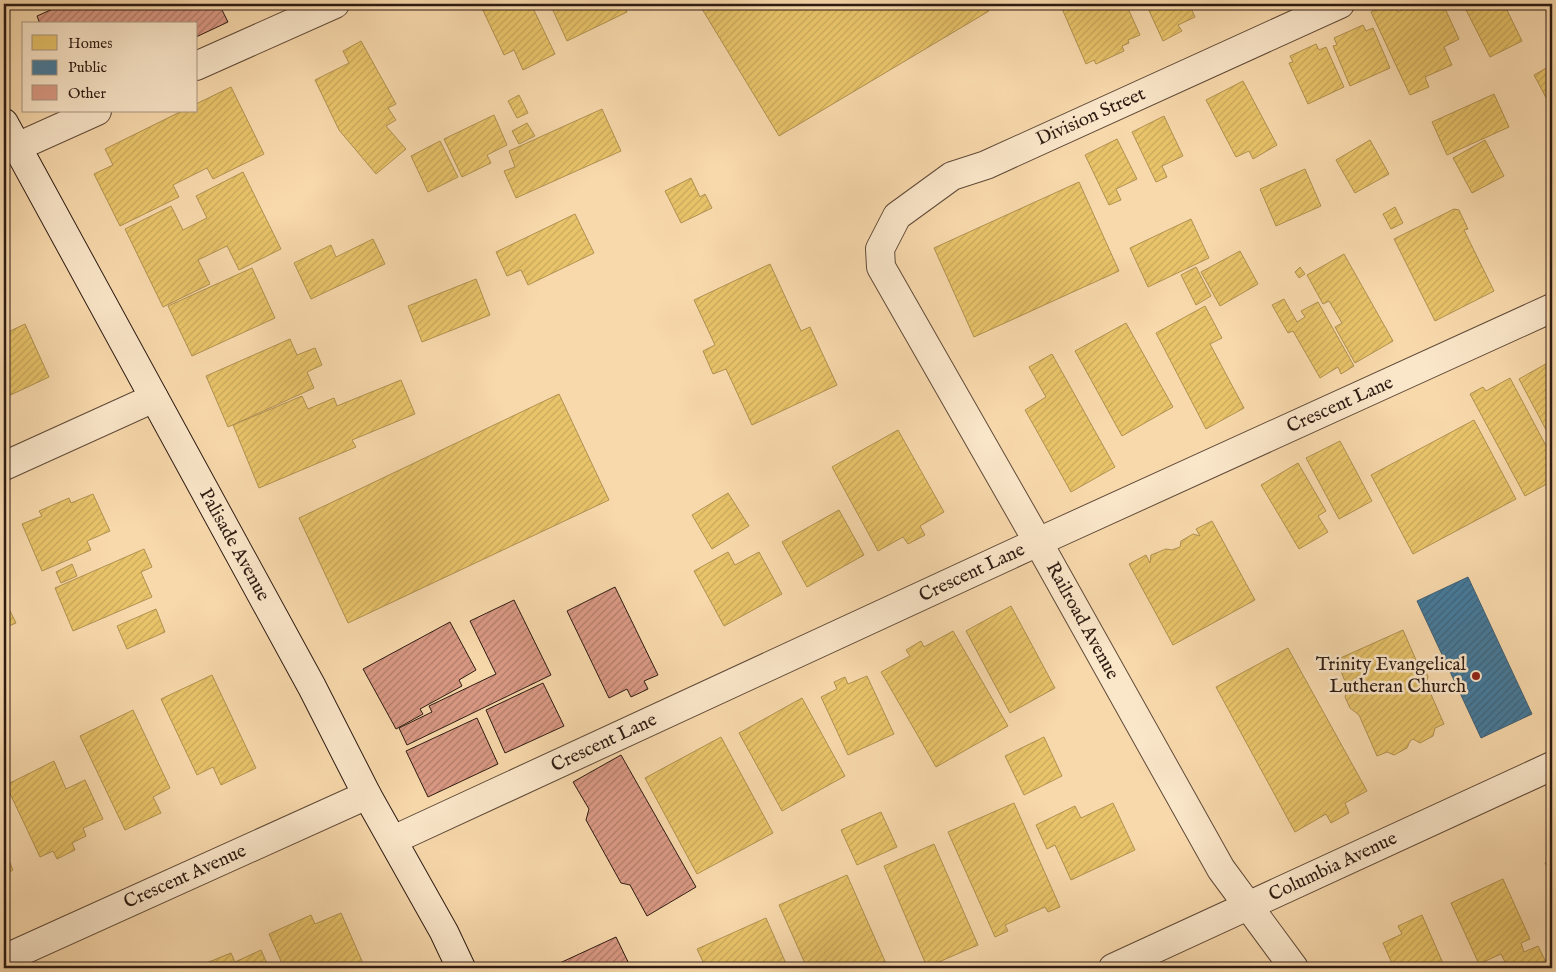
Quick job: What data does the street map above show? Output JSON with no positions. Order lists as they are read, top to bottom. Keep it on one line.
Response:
{"streets":{"street":["Division Street","Crescent Lane","Palisade Avenue","Railroad Avenue","Columbia Avenue","Crescent Avenue"]},"crossings":[["Division Street","Railroad Avenue"],["Crescent Lane","Palisade Avenue"],["Crescent Lane","Railroad Avenue"],["Palisade Avenue","Crescent Avenue"],["Railroad Avenue","Columbia Avenue"]],"places":["Trinity Evangelical Lutheran Church"],"legend":["Homes","Public","Other"]}
